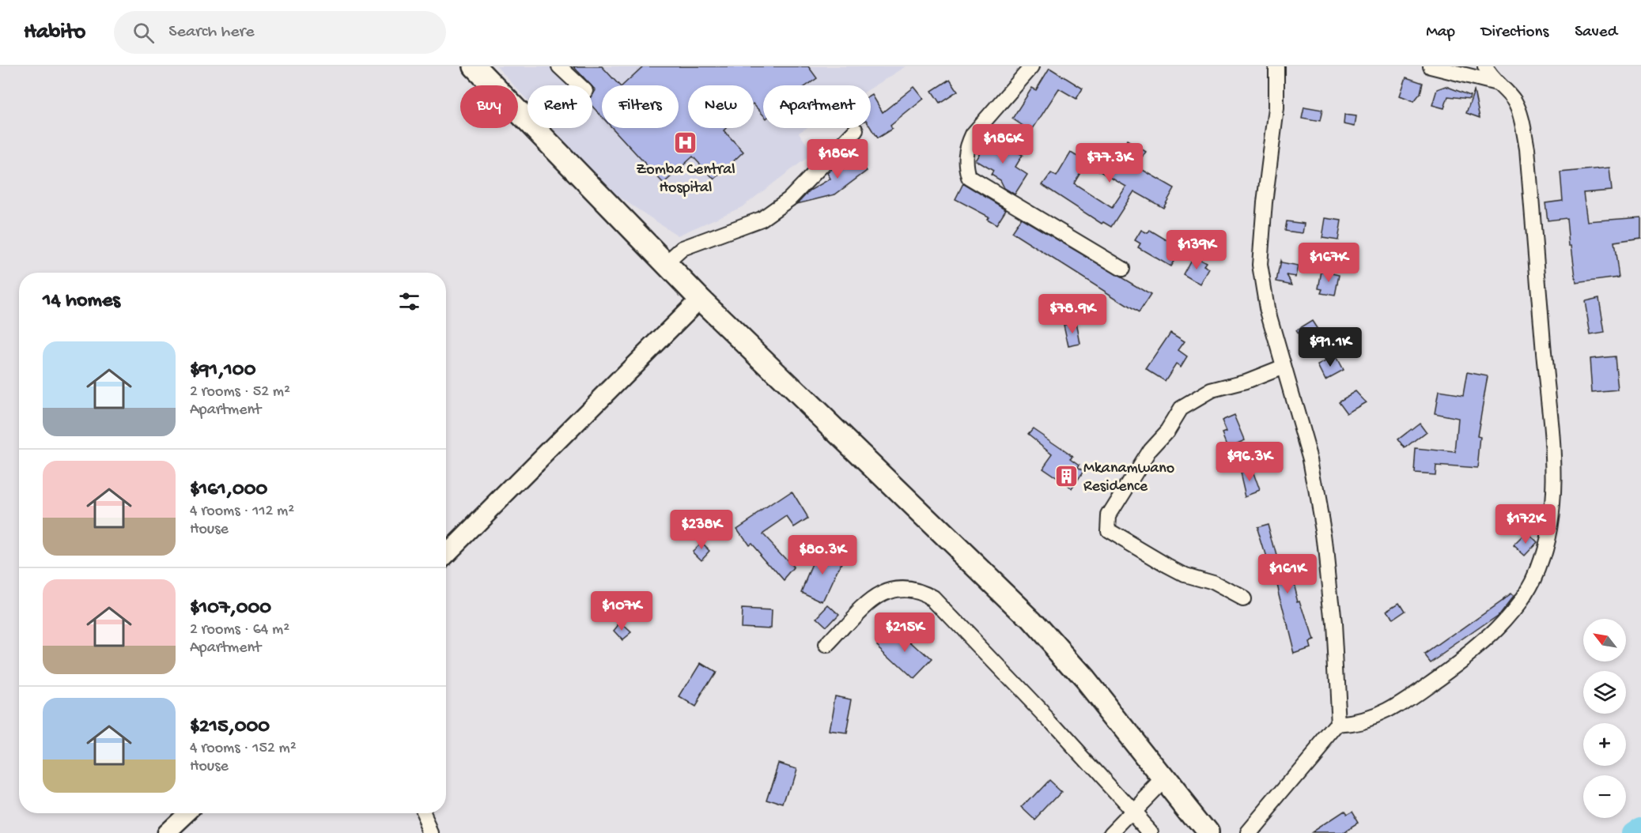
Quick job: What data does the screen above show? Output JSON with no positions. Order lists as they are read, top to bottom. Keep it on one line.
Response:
{"places":{"hospital":["Zomba Central Hospital"],"building":["Mkanamwano Residence"]},"north":"top left","page":{"header":"Habito","search":"Search here","nav":["Map","Directions","Saved"],"chip":["Buy","Rent","Filters","New","Apartment"],"price":["$186K","$186K","$77.3K","$139K","$167K","$78.9K","$91.1K","$96.3K","$172K","$238K","$80.3K","$161K","$107K","$215K"],"heading":"14 homes","list":[{"name":"$91,100","note":"2 rooms · 52 m² · Apartment"},{"name":"$161,000","note":"4 rooms · 112 m² · House"},{"name":"$107,000","note":"2 rooms · 64 m² · Apartment"},{"name":"$215,000","note":"4 rooms · 152 m² · House"}],"map_buttons":["+","−"]}}
